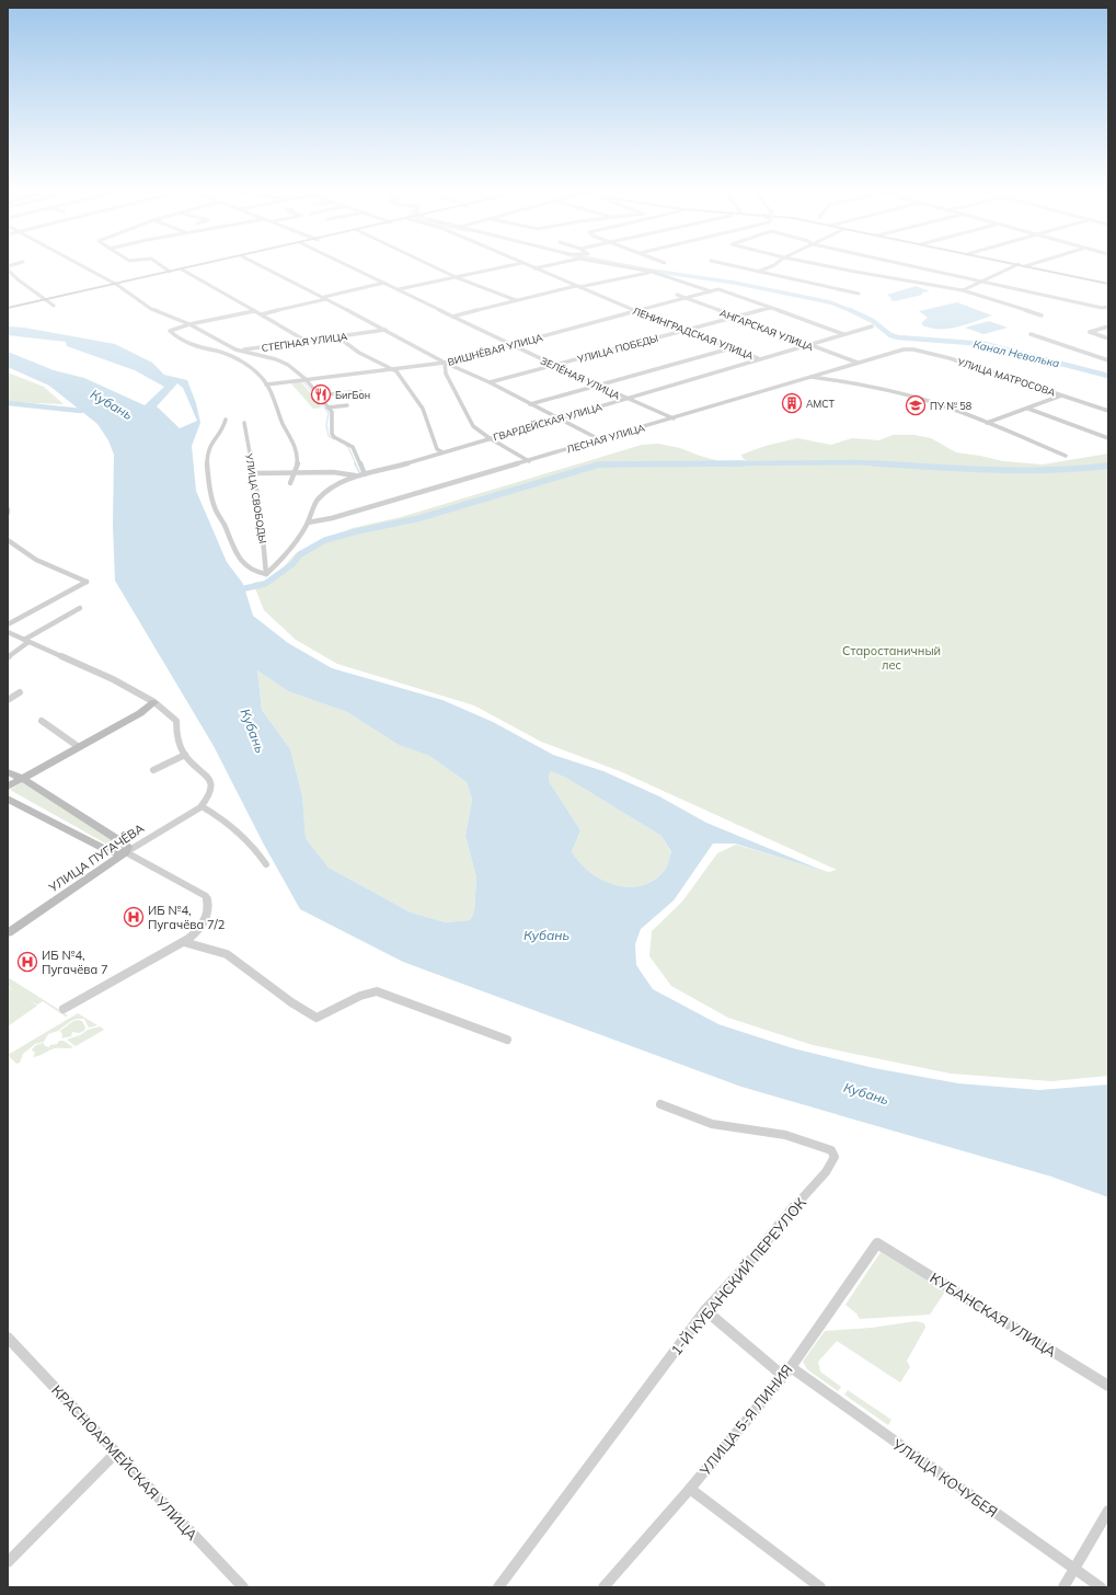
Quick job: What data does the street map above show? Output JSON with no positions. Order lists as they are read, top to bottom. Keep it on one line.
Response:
{"streets":{"main road":["УЛИЦА ПУГАЧЁВА"],"street":["АНГАРСКАЯ УЛИЦА","ЛЕНИНГРАДСКАЯ УЛИЦА","СТЕПНАЯ УЛИЦА","УЛИЦА ПОБЕДЫ","ВИШНЁВАЯ УЛИЦА","УЛИЦА МАТРОСОВА","ЗЕЛЁНАЯ УЛИЦА","ГВАРДЕЙСКАЯ УЛИЦА","ЛЕСНАЯ УЛИЦА","УЛИЦА СВОБОДЫ","1-Й КУБАНСКИЙ ПЕРЕУЛОК","КУБАНСКАЯ УЛИЦА","УЛИЦА 5-Я ЛИНИЯ","КРАСНОАРМЕЙСКАЯ УЛИЦА","УЛИЦА КОЧУБЕЯ"]},"crossings":[["АНГАРСКАЯ УЛИЦА","УЛИЦА ПОБЕДЫ"],["АНГАРСКАЯ УЛИЦА","ВИШНЁВАЯ УЛИЦА"],["АНГАРСКАЯ УЛИЦА","ГВАРДЕЙСКАЯ УЛИЦА"],["АНГАРСКАЯ УЛИЦА","ЛЕСНАЯ УЛИЦА"],["ЛЕНИНГРАДСКАЯ УЛИЦА","УЛИЦА ПОБЕДЫ"],["ЛЕНИНГРАДСКАЯ УЛИЦА","ВИШНЁВАЯ УЛИЦА"],["ЛЕНИНГРАДСКАЯ УЛИЦА","ГВАРДЕЙСКАЯ УЛИЦА"],["УЛИЦА ПОБЕДЫ","ВИШНЁВАЯ УЛИЦА"],["УЛИЦА ПОБЕДЫ","ЗЕЛЁНАЯ УЛИЦА"],["ВИШНЁВАЯ УЛИЦА","ЗЕЛЁНАЯ УЛИЦА"],["УЛИЦА МАТРОСОВА","ЛЕСНАЯ УЛИЦА"],["ЗЕЛЁНАЯ УЛИЦА","ГВАРДЕЙСКАЯ УЛИЦА"],["ЗЕЛЁНАЯ УЛИЦА","ЛЕСНАЯ УЛИЦА"],["ГВАРДЕЙСКАЯ УЛИЦА","ЛЕСНАЯ УЛИЦА"],["ГВАРДЕЙСКАЯ УЛИЦА","УЛИЦА СВОБОДЫ"],["1-Й КУБАНСКИЙ ПЕРЕУЛОК","УЛИЦА КОЧУБЕЯ"],["КУБАНСКАЯ УЛИЦА","УЛИЦА 5-Я ЛИНИЯ"],["УЛИЦА 5-Я ЛИНИЯ","УЛИЦА КОЧУБЕЯ"]],"water":["Канал Неволька","Кубань"],"parks":["Старостаничный лес"],"places":{"restaurant":["БигБон"],"building":["АМСТ"],"school or university":["ПУ № 58"],"hospital":["ИБ №4, Пугачёва 7/2","ИБ №4, Пугачёва 7"]}}
